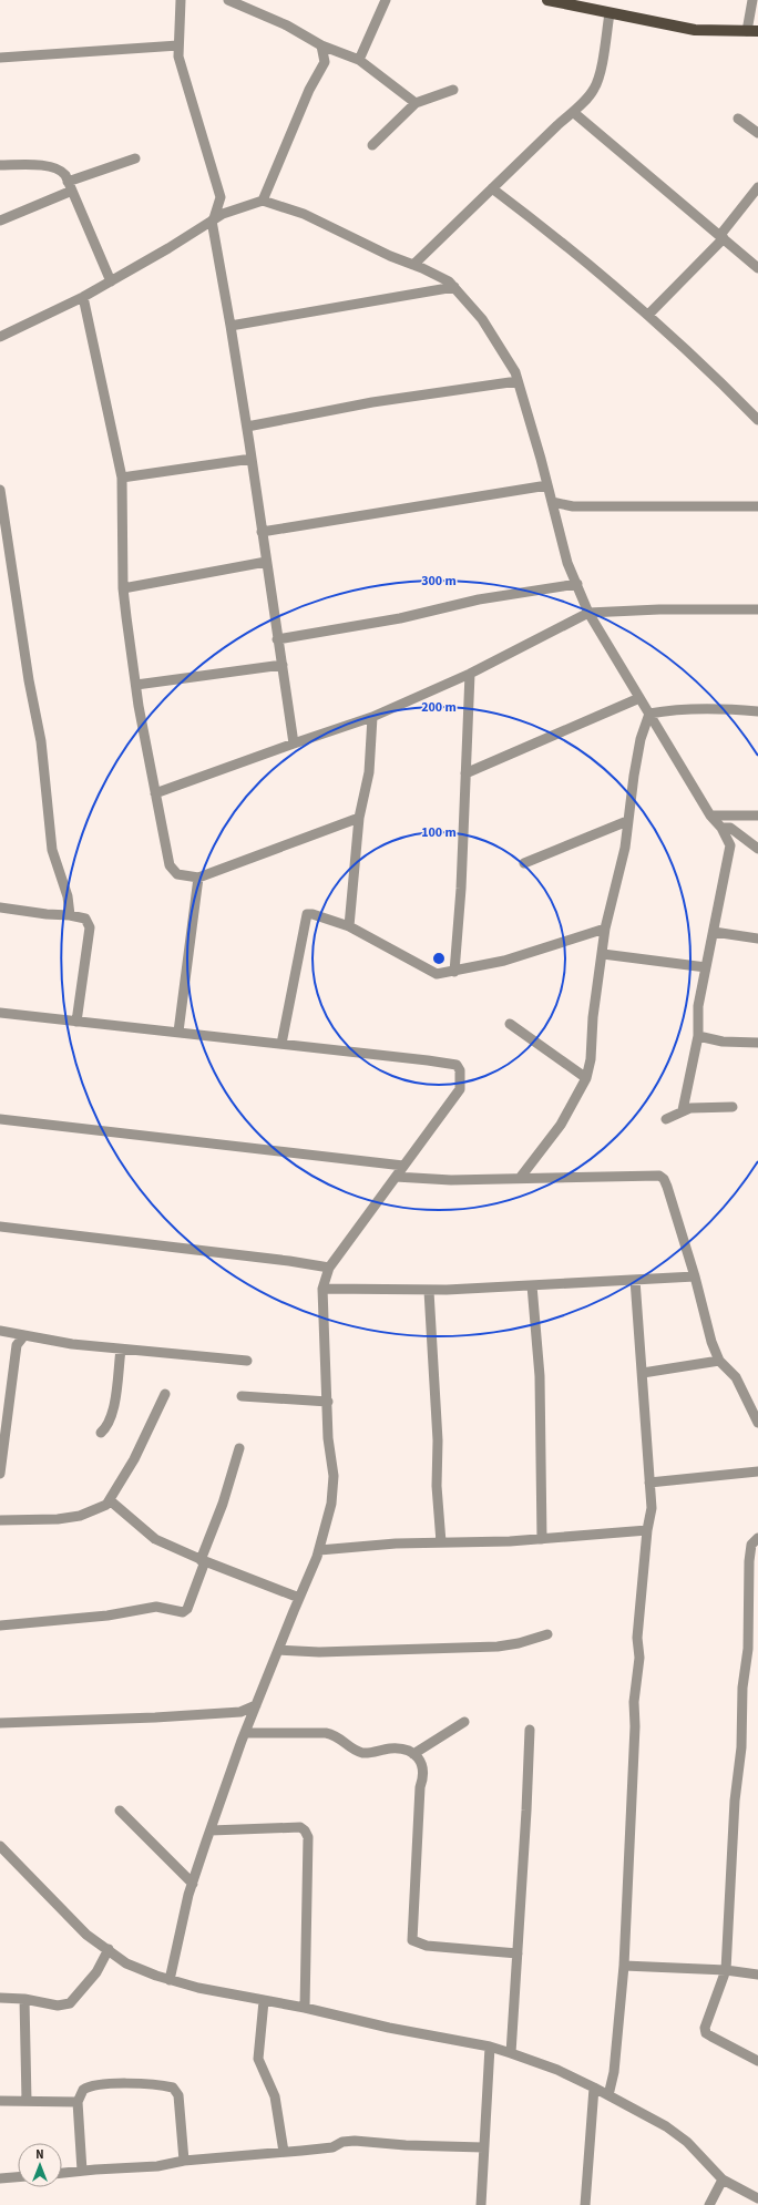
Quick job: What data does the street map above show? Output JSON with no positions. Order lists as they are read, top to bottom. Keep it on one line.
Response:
{"north":"top","rings":["300 m","200 m","100 m"]}
